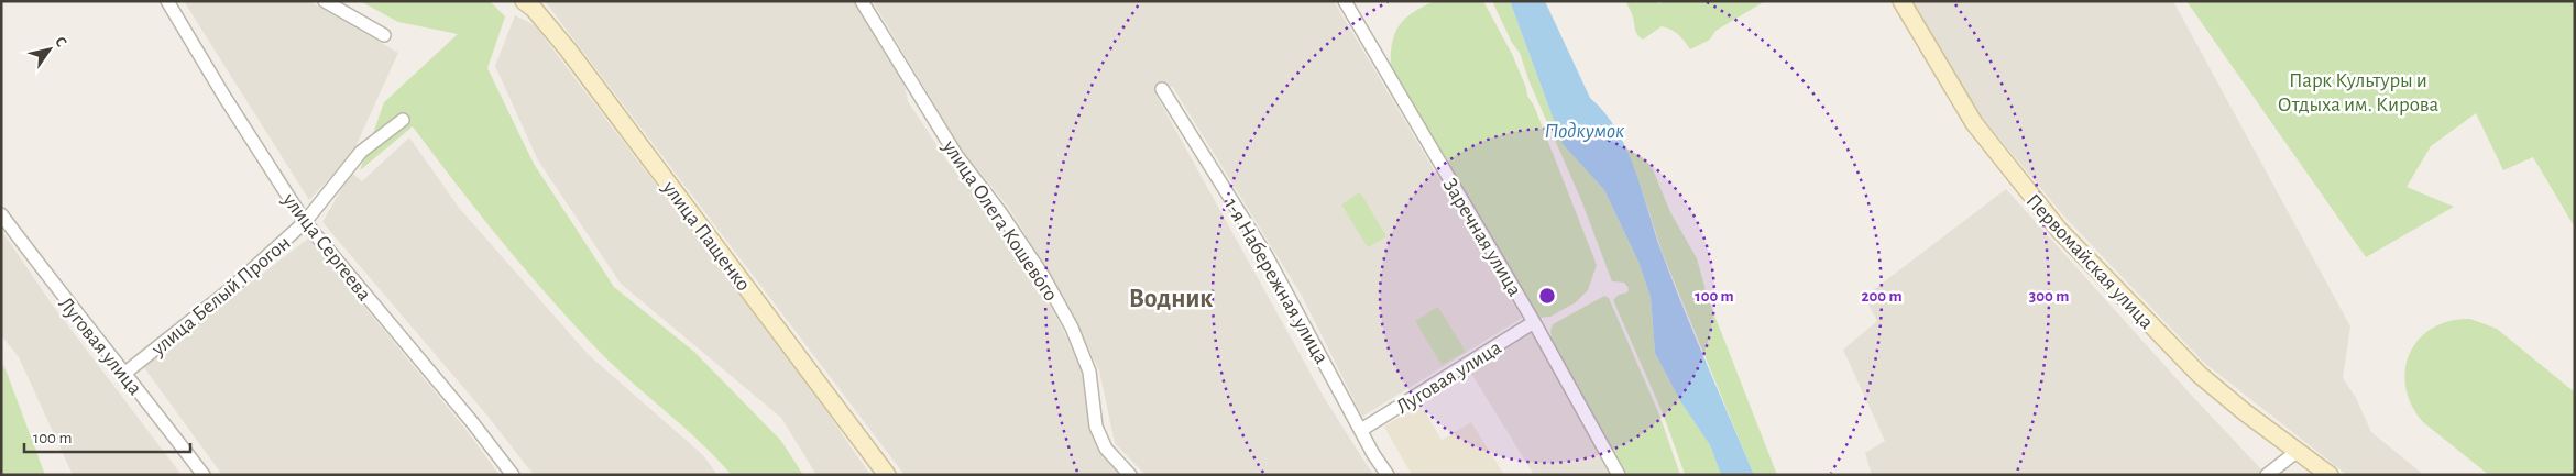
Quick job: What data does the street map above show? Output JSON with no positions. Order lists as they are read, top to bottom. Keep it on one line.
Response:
{"streets":{"street":["улица Олега Кошевого","улица Пащенко","Заречная улица","улица Сергеева","Первомайская улица","1-я Набережная улица","улица Белый Прогон","Луговая улица"]},"crossings":[["Заречная улица","Луговая улица"],["улица Сергеева","улица Белый Прогон"],["1-я Набережная улица","Луговая улица"],["улица Белый Прогон","Луговая улица"]],"districts":["Водник"],"water":["Подкумок"],"parks":["Парк Культуры и Отдыха им. Кирова"],"scale_bar":"100 m","north":"top right","rings":["100 m","200 m","300 m"]}
